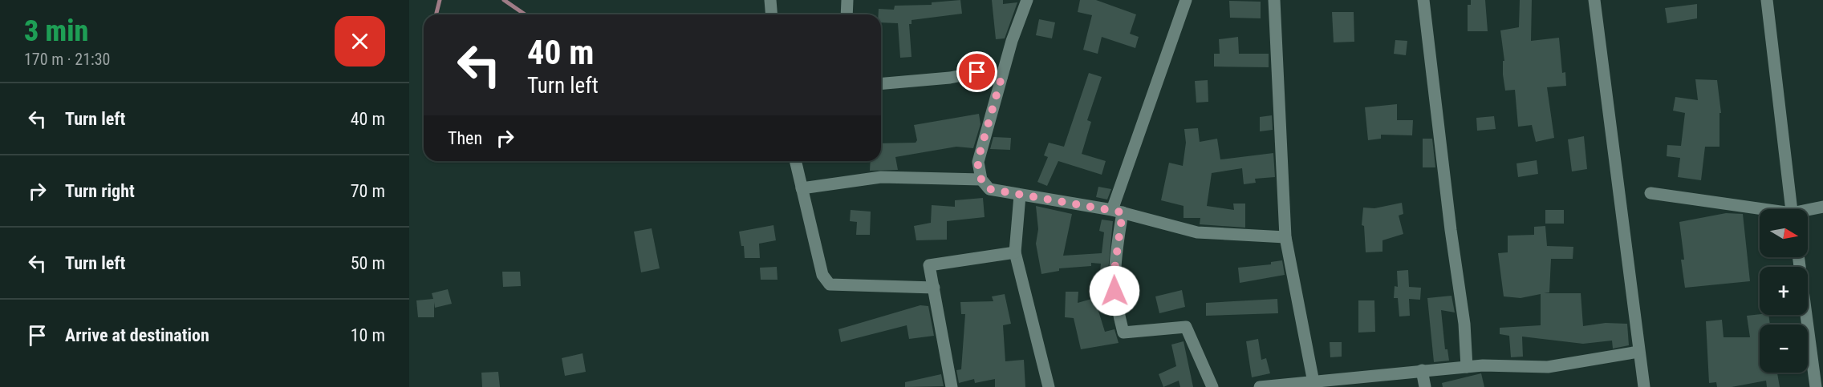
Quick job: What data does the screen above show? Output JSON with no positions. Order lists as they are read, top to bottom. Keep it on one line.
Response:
{"north":"right","page":{"heading":["3 min","170 m · 21:30"],"turn":["40 m","Turn left"],"list":[{"name":"Turn left","value":"40 m"},{"name":"Turn right","value":"70 m"},{"name":"Turn left","value":"50 m"},{"name":"Arrive at destination","value":"10 m"}],"then":"Then","map_buttons":["+","−"]}}
